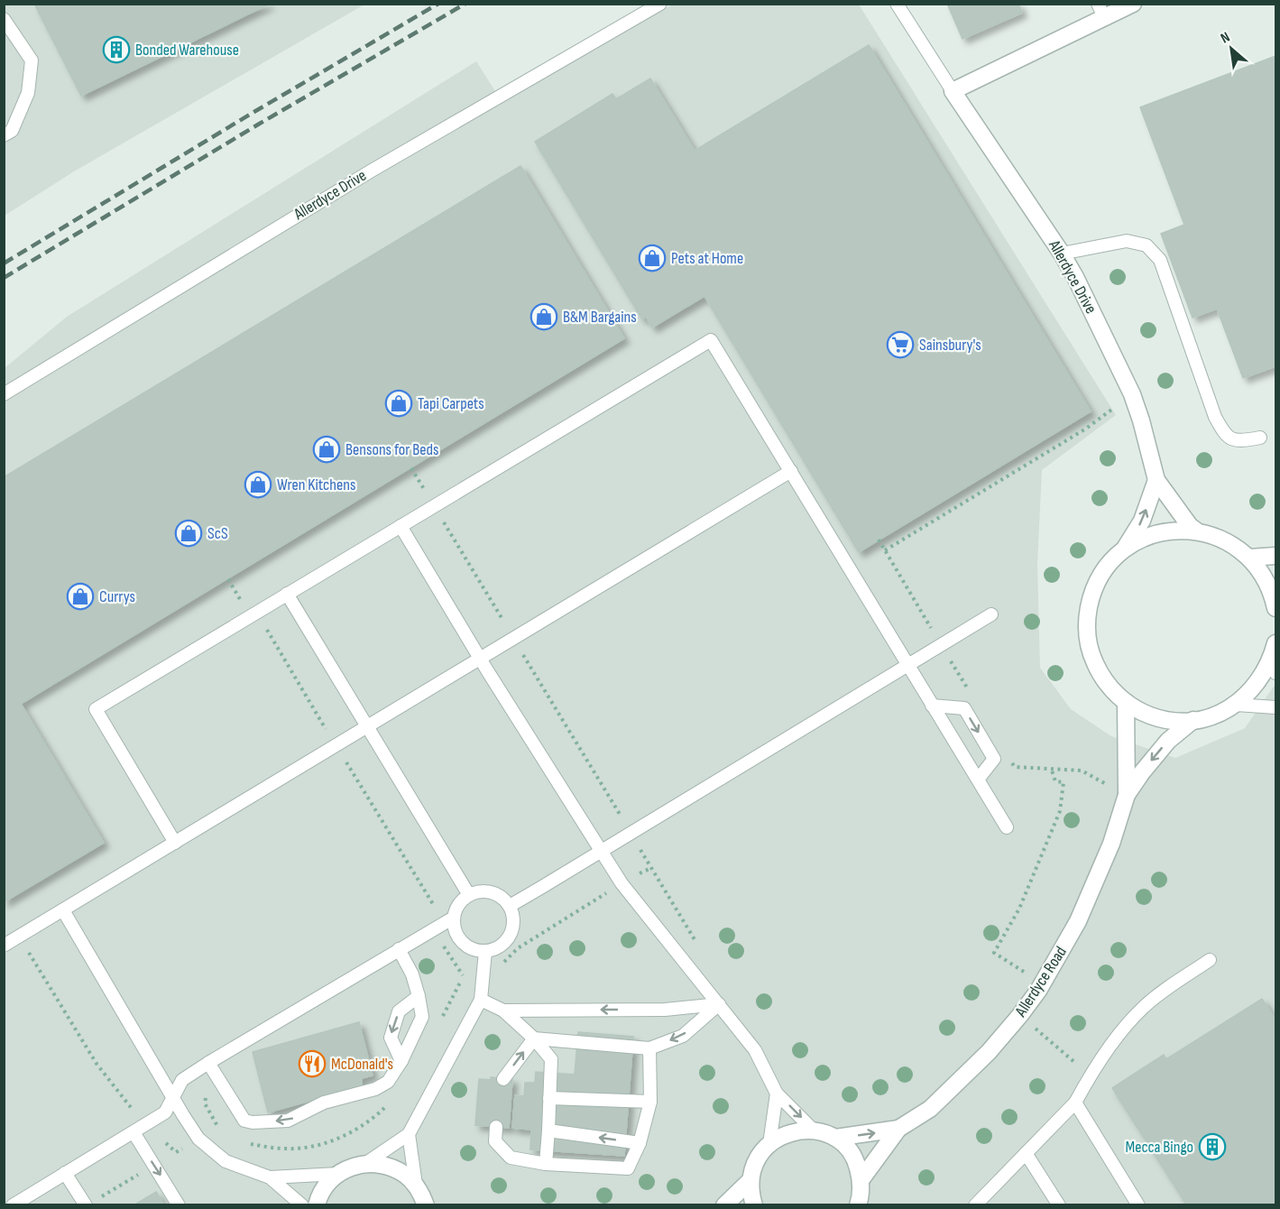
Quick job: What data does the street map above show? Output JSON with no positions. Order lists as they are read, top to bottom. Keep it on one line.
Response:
{"streets":{"street":["Allerdyce Drive","Allerdyce Road"]},"crossings":[["Allerdyce Drive","Allerdyce Road"]],"places":{"building":["Bonded Warehouse","Mecca Bingo"],"shop":["Pets at Home","B&M Bargains","Tapi Carpets","Bensons for Beds","Wren Kitchens","ScS","Currys"],"supermarket":["Sainsbury's"],"restaurant":["McDonald's"]},"north":"top left"}
